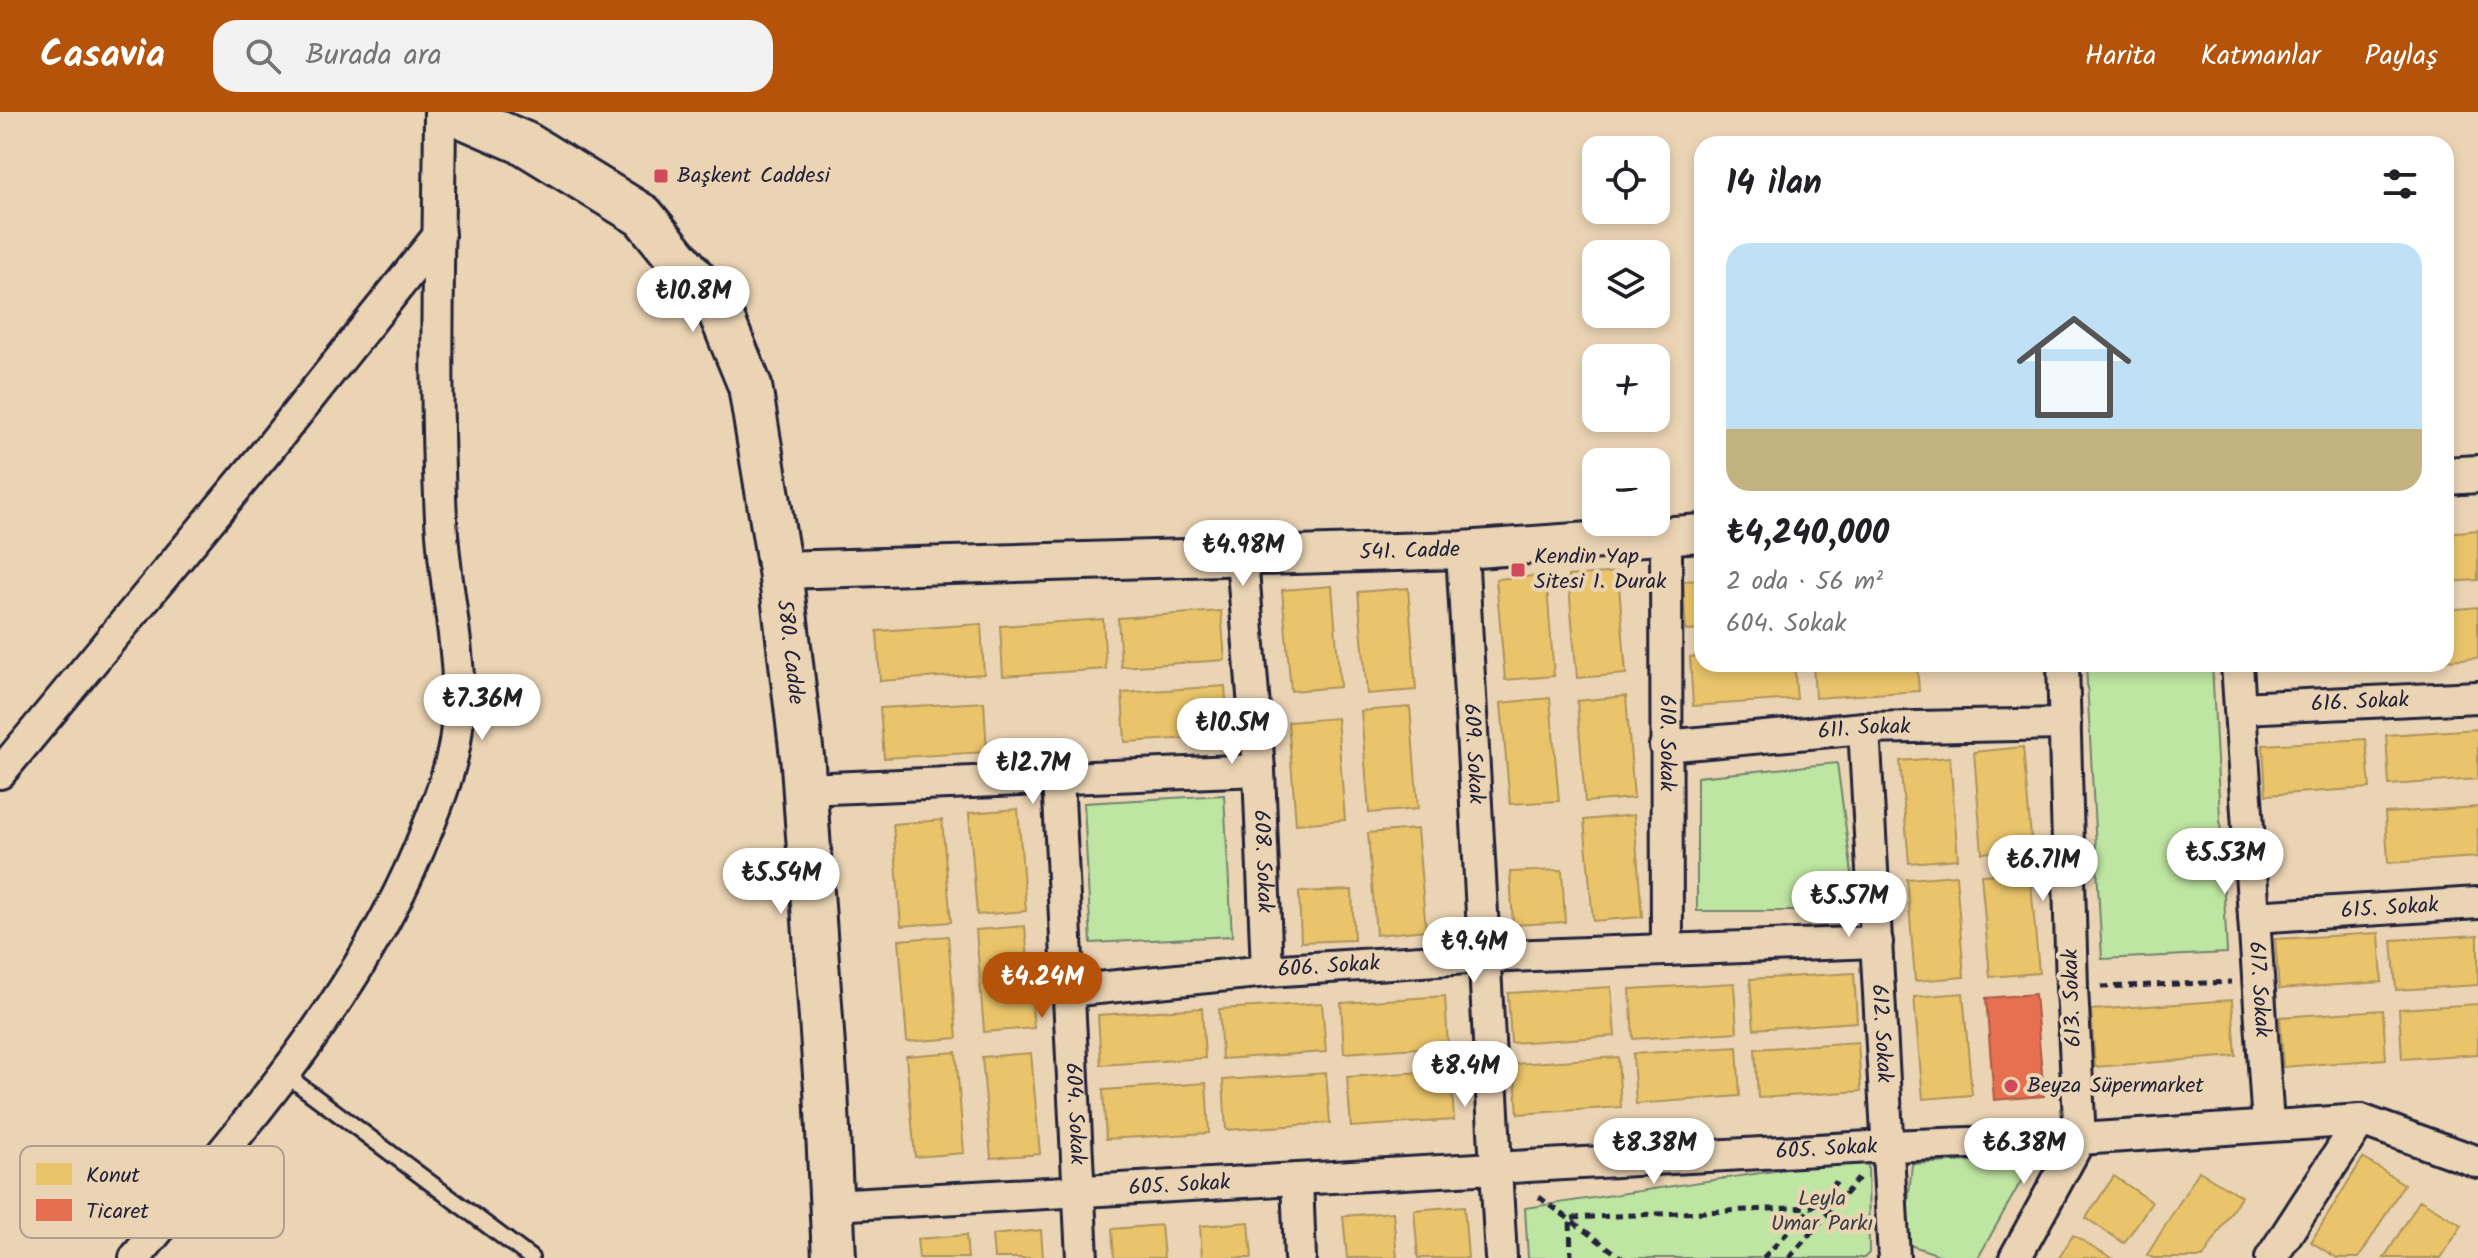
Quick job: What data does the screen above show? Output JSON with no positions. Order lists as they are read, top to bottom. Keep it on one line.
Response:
{"streets":{"main road":["580. Cadde"],"street":["541. Cadde","616. Sokak","611. Sokak","610. Sokak","609. Sokak","608. Sokak","615. Sokak","606. Sokak","617. Sokak","613. Sokak","612. Sokak","604. Sokak","605. Sokak"]},"crossings":[["541. Cadde","580. Cadde"],["541. Cadde","610. Sokak"],["541. Cadde","609. Sokak"],["541. Cadde","608. Sokak"],["580. Cadde","605. Sokak"],["616. Sokak","617. Sokak"],["611. Sokak","610. Sokak"],["611. Sokak","613. Sokak"],["611. Sokak","612. Sokak"],["610. Sokak","606. Sokak"],["609. Sokak","606. Sokak"],["609. Sokak","605. Sokak"],["608. Sokak","606. Sokak"],["615. Sokak","617. Sokak"],["606. Sokak","612. Sokak"],["606. Sokak","604. Sokak"],["617. Sokak","605. Sokak"],["613. Sokak","605. Sokak"],["612. Sokak","605. Sokak"],["604. Sokak","605. Sokak"]],"parks":["Leyla Umar Parkı"],"places":{"transit":["Başkent Caddesi","Kendin Yap Sitesi 1. Durak"],"other":["Beyza Süpermarket"]},"legend":["Konut","Ticaret"],"page":{"header":"Casavia","search":"Burada ara","nav":["Harita","Katmanlar","Paylaş"],"map_buttons":["+","−"],"heading":"14 ilan","list":[{"name":"₺4,240,000","note":"2 oda · 56 m² · 604. Sokak"}],"price":["₺10.8M","₺4.98M","₺7.36M","₺10.5M","₺12.7M","₺5.53M","₺6.71M","₺5.54M","₺5.57M","₺9.4M","₺4.24M","₺8.4M","₺8.38M","₺6.38M"]}}
